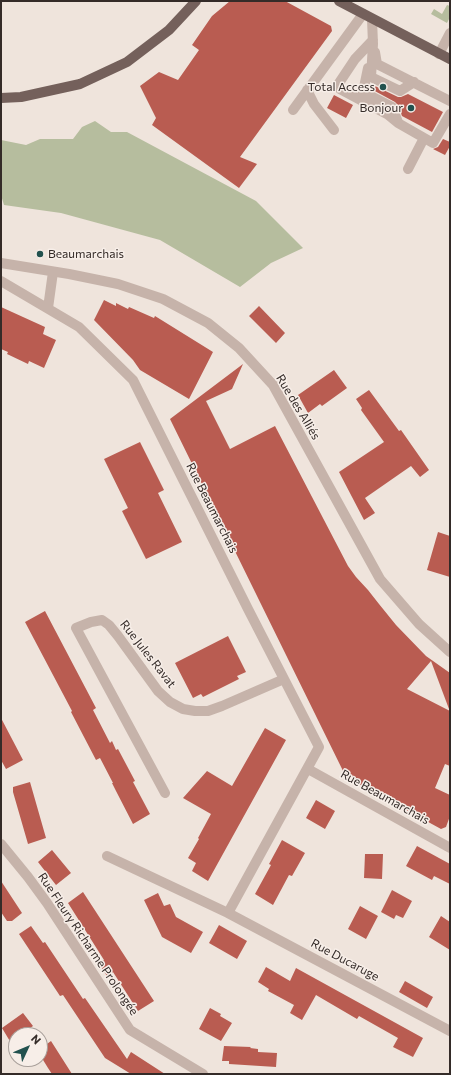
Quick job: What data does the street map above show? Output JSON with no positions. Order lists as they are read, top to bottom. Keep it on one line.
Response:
{"streets":{"street":["Rue des Alliés","Rue Beaumarchais","Rue Jules Ravat","Rue Fleury Richarme Prolongée","Rue Ducaruge"]},"crossings":[["Rue Beaumarchais","Rue Jules Ravat"]],"places":["Total Access","Bonjour","Beaumarchais"],"north":"top right"}
